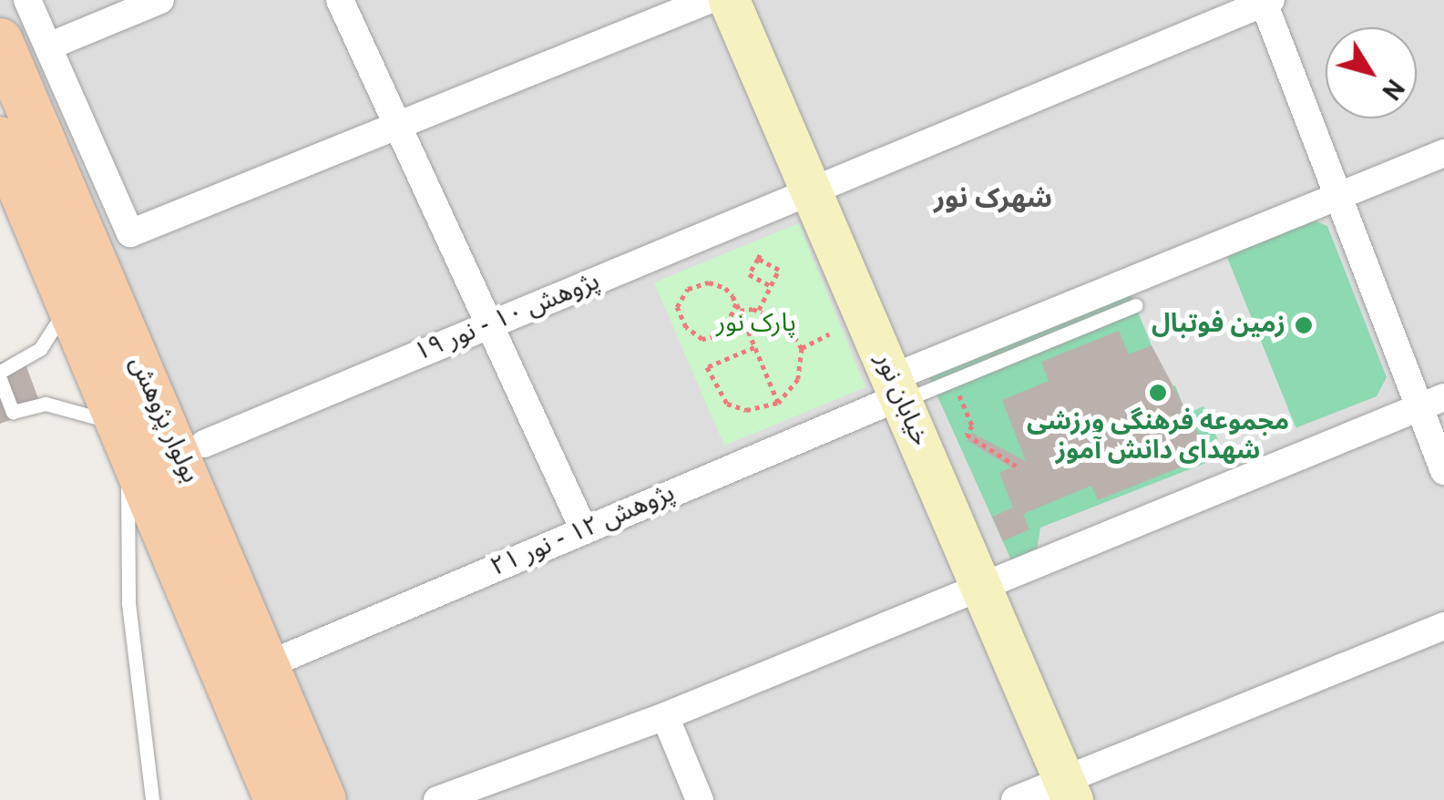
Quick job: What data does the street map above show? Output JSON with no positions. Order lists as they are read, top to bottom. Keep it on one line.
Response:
{"streets":{"main road":["خیابان نور","بولوار پژوهش"],"street":["پژوهش ۱۰ - نور ۱۹","پژوهش ۱۲ - نور ۲۱"]},"crossings":[["پژوهش ۱۰ - نور ۱۹","خیابان نور"],["خیابان نور","پژوهش ۱۲ - نور ۲۱"],["بولوار پژوهش","پژوهش ۱۲ - نور ۲۱"]],"districts":["شهرک نور"],"parks":["پارک نور"],"places":["زمین فوتبال","مجموعه فرهنگی ورزشی شهدای دانش آموز"],"north":"bottom right"}
